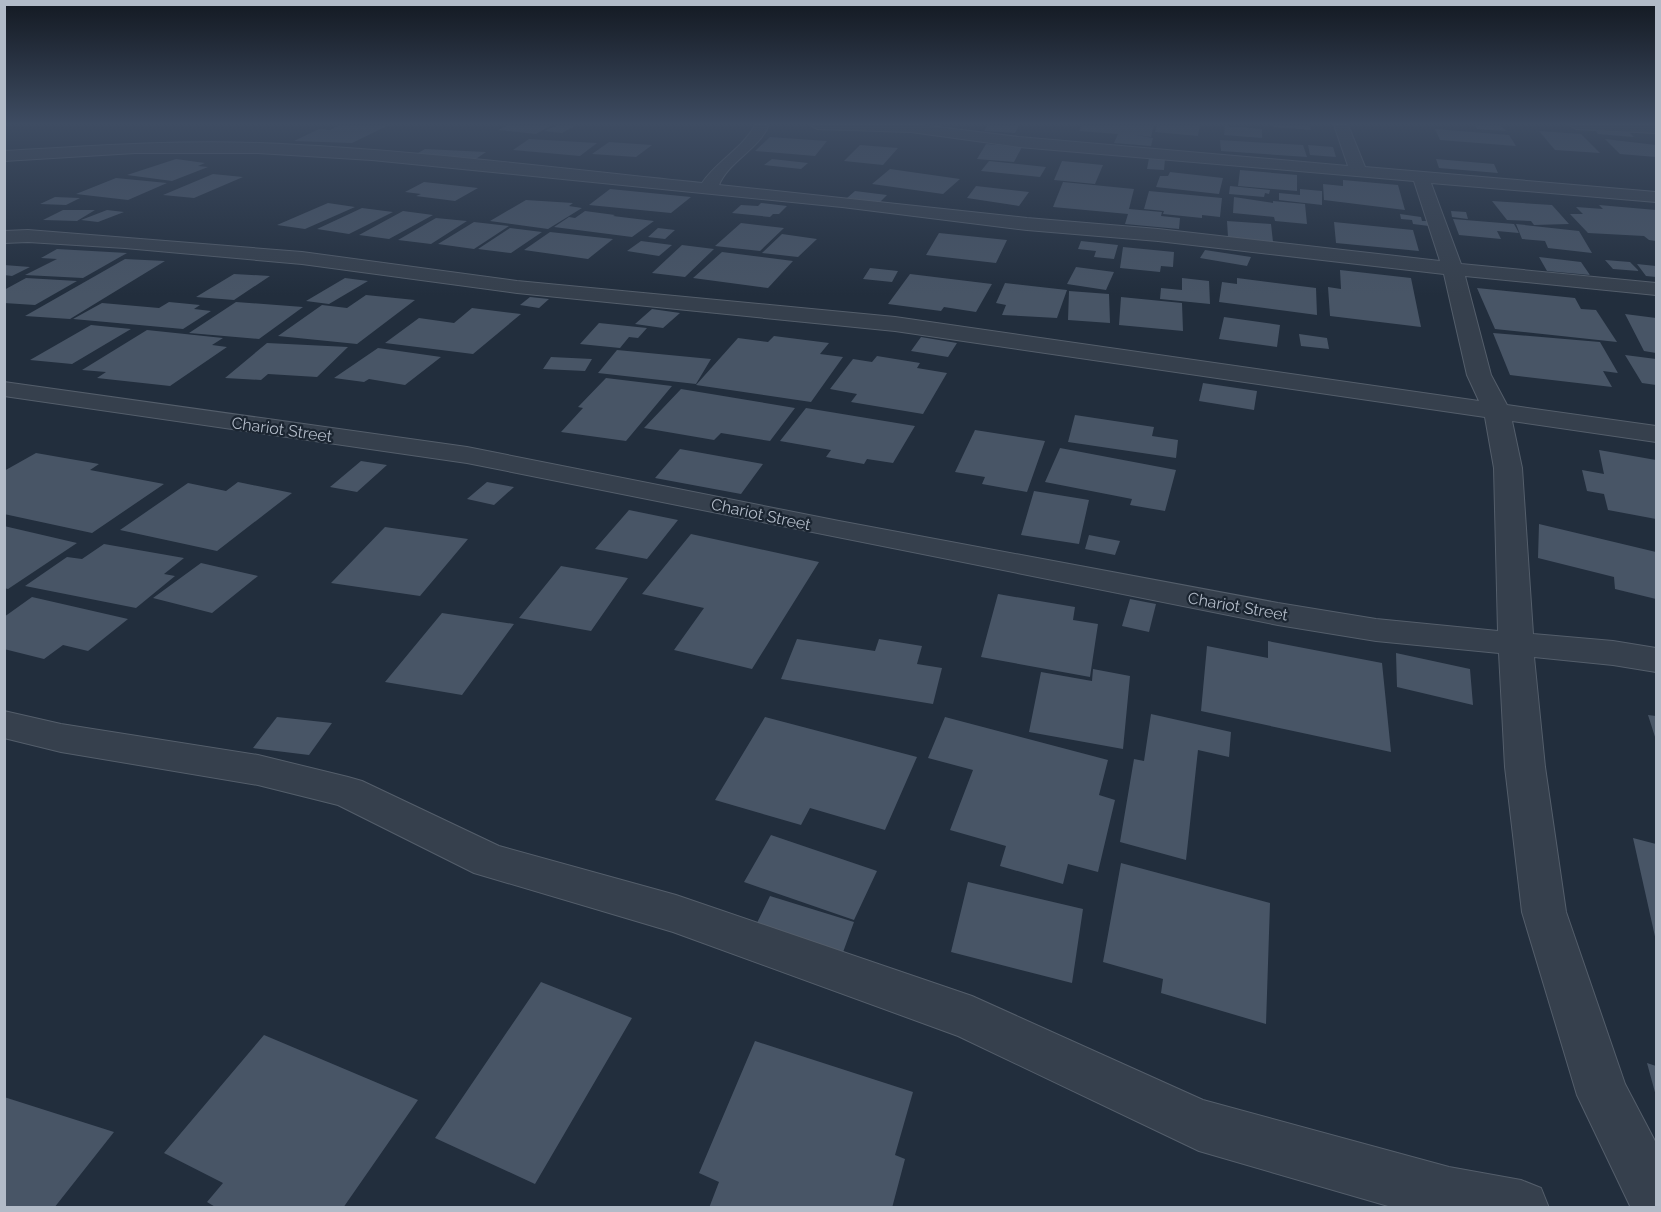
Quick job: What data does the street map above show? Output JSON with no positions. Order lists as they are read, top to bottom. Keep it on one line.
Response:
{"streets":{"street":["Chariot Street"]}}
